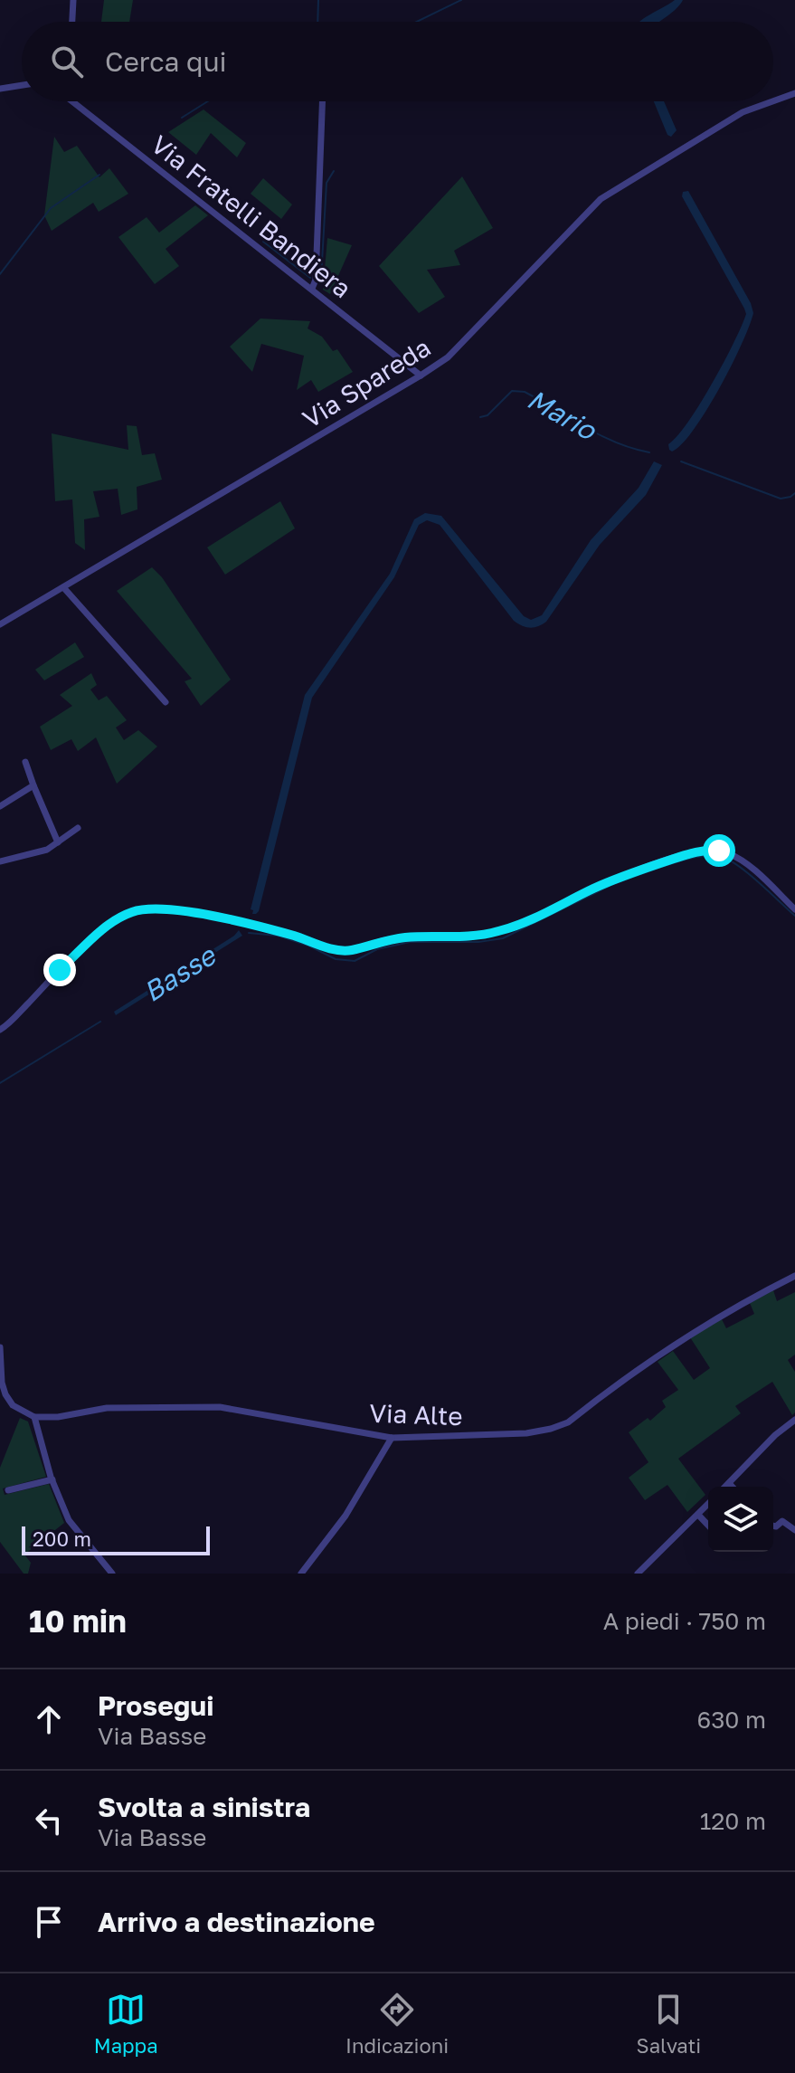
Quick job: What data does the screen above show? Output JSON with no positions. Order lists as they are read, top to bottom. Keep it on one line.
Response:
{"streets":{"street":["Via Fratelli Bandiera","Via Spareda","Via Alte"]},"crossings":[["Via Fratelli Bandiera","Via Spareda"]],"water":["Mario","Basse"],"scale_bar":"200 m","page":{"search":"Cerca qui","scale":"200 m","heading":["10 min","A piedi · 750 m"],"list":[["Prosegui","Via Basse","630 m"],["Svolta a sinistra","Via Basse","120 m"],"Arrivo a destinazione"],"nav":["Mappa","Indicazioni","Salvati"]}}
